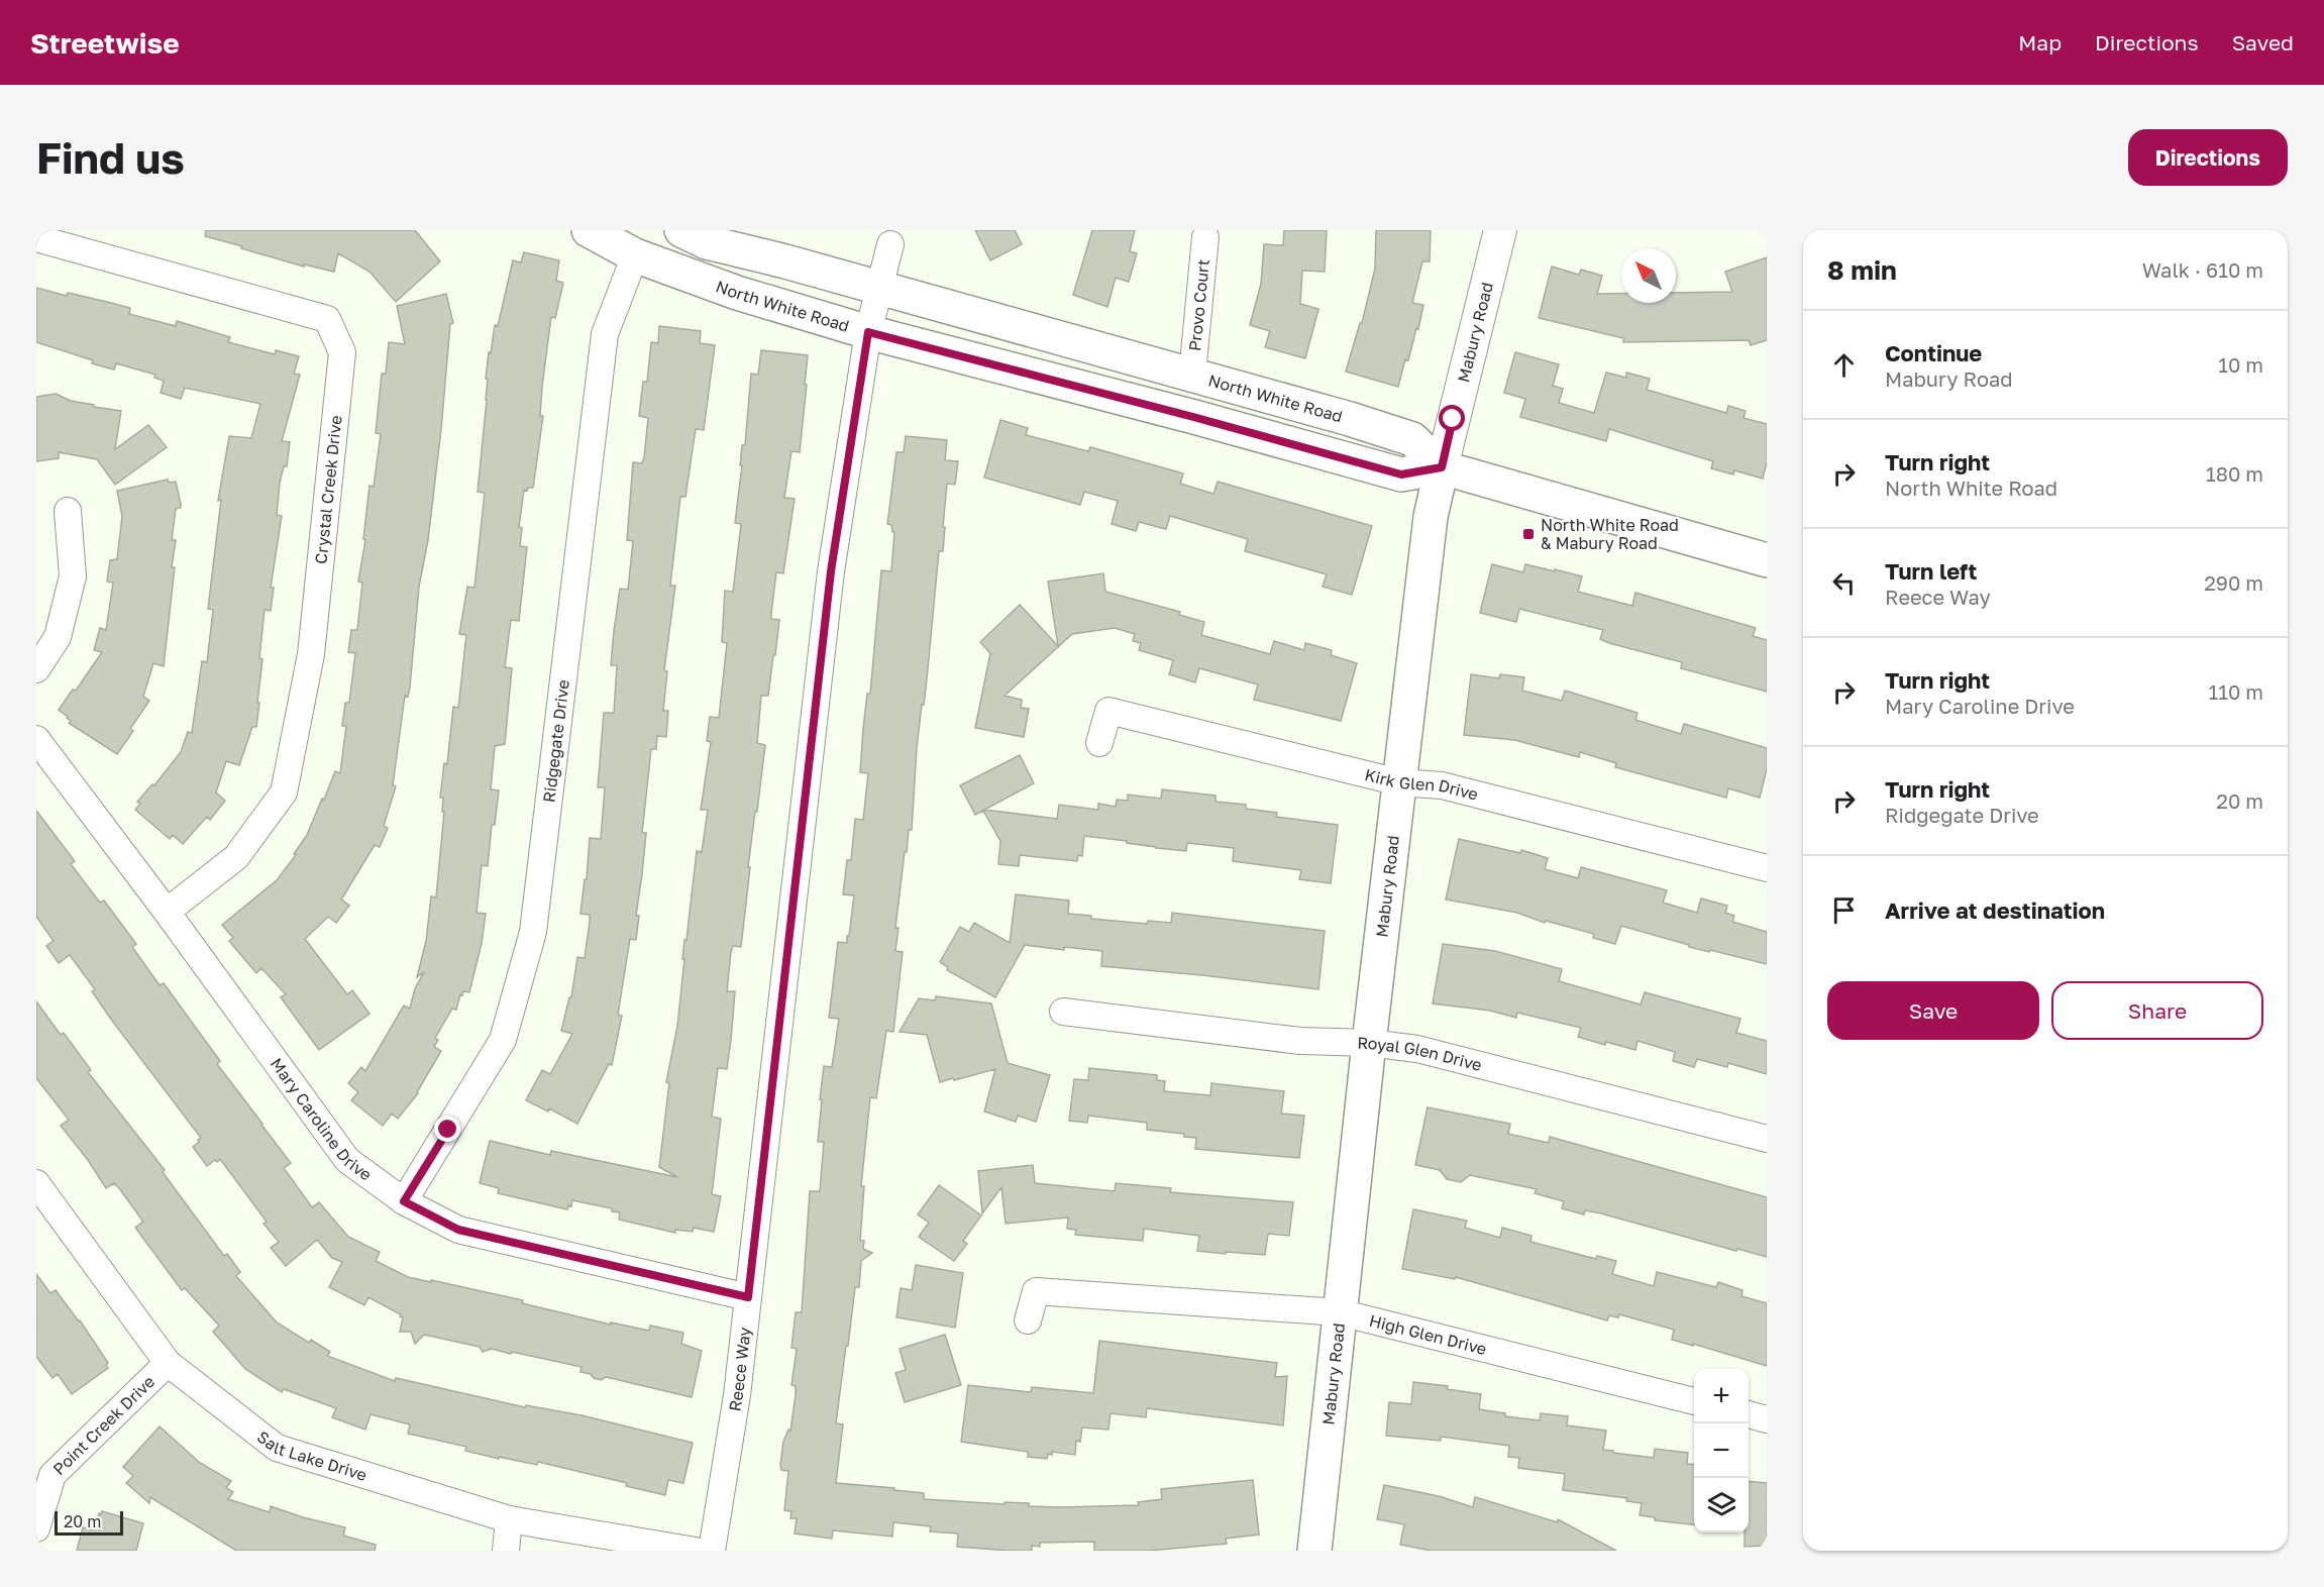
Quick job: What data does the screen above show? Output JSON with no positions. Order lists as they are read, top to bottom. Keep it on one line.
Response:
{"streets":{"main road":["North White Road","Mabury Road"],"street":["Provo Court","Crystal Creek Drive","Ridgegate Drive","Kirk Glen Drive","Royal Glen Drive","Mary Caroline Drive","High Glen Drive","Reece Way","Point Creek Drive","Salt Lake Drive"]},"crossings":[["North White Road","Provo Court"],["North White Road","Mabury Road"],["North White Road","Ridgegate Drive"],["North White Road","Reece Way"],["Mabury Road","Kirk Glen Drive"],["Mabury Road","Royal Glen Drive"],["Mabury Road","High Glen Drive"],["Crystal Creek Drive","Mary Caroline Drive"],["Ridgegate Drive","Mary Caroline Drive"],["Mary Caroline Drive","Reece Way"],["Point Creek Drive","Salt Lake Drive"]],"places":{"transit":["North White Road & Mabury Road"]},"scale_bar":"20 m","north":"top left","page":{"header":"Streetwise","nav":["Map","Directions","Saved"],"buttons":["Directions",["Save","Share"]],"title":"Find us","heading":["8 min","Walk · 610 m"],"list":[["Continue","Mabury Road","10 m"],["Turn right","North White Road","180 m"],["Turn left","Reece Way","290 m"],["Turn right","Mary Caroline Drive","110 m"],["Turn right","Ridgegate Drive","20 m"],"Arrive at destination"],"map_buttons":["+","−"],"scale":"20 m"}}
